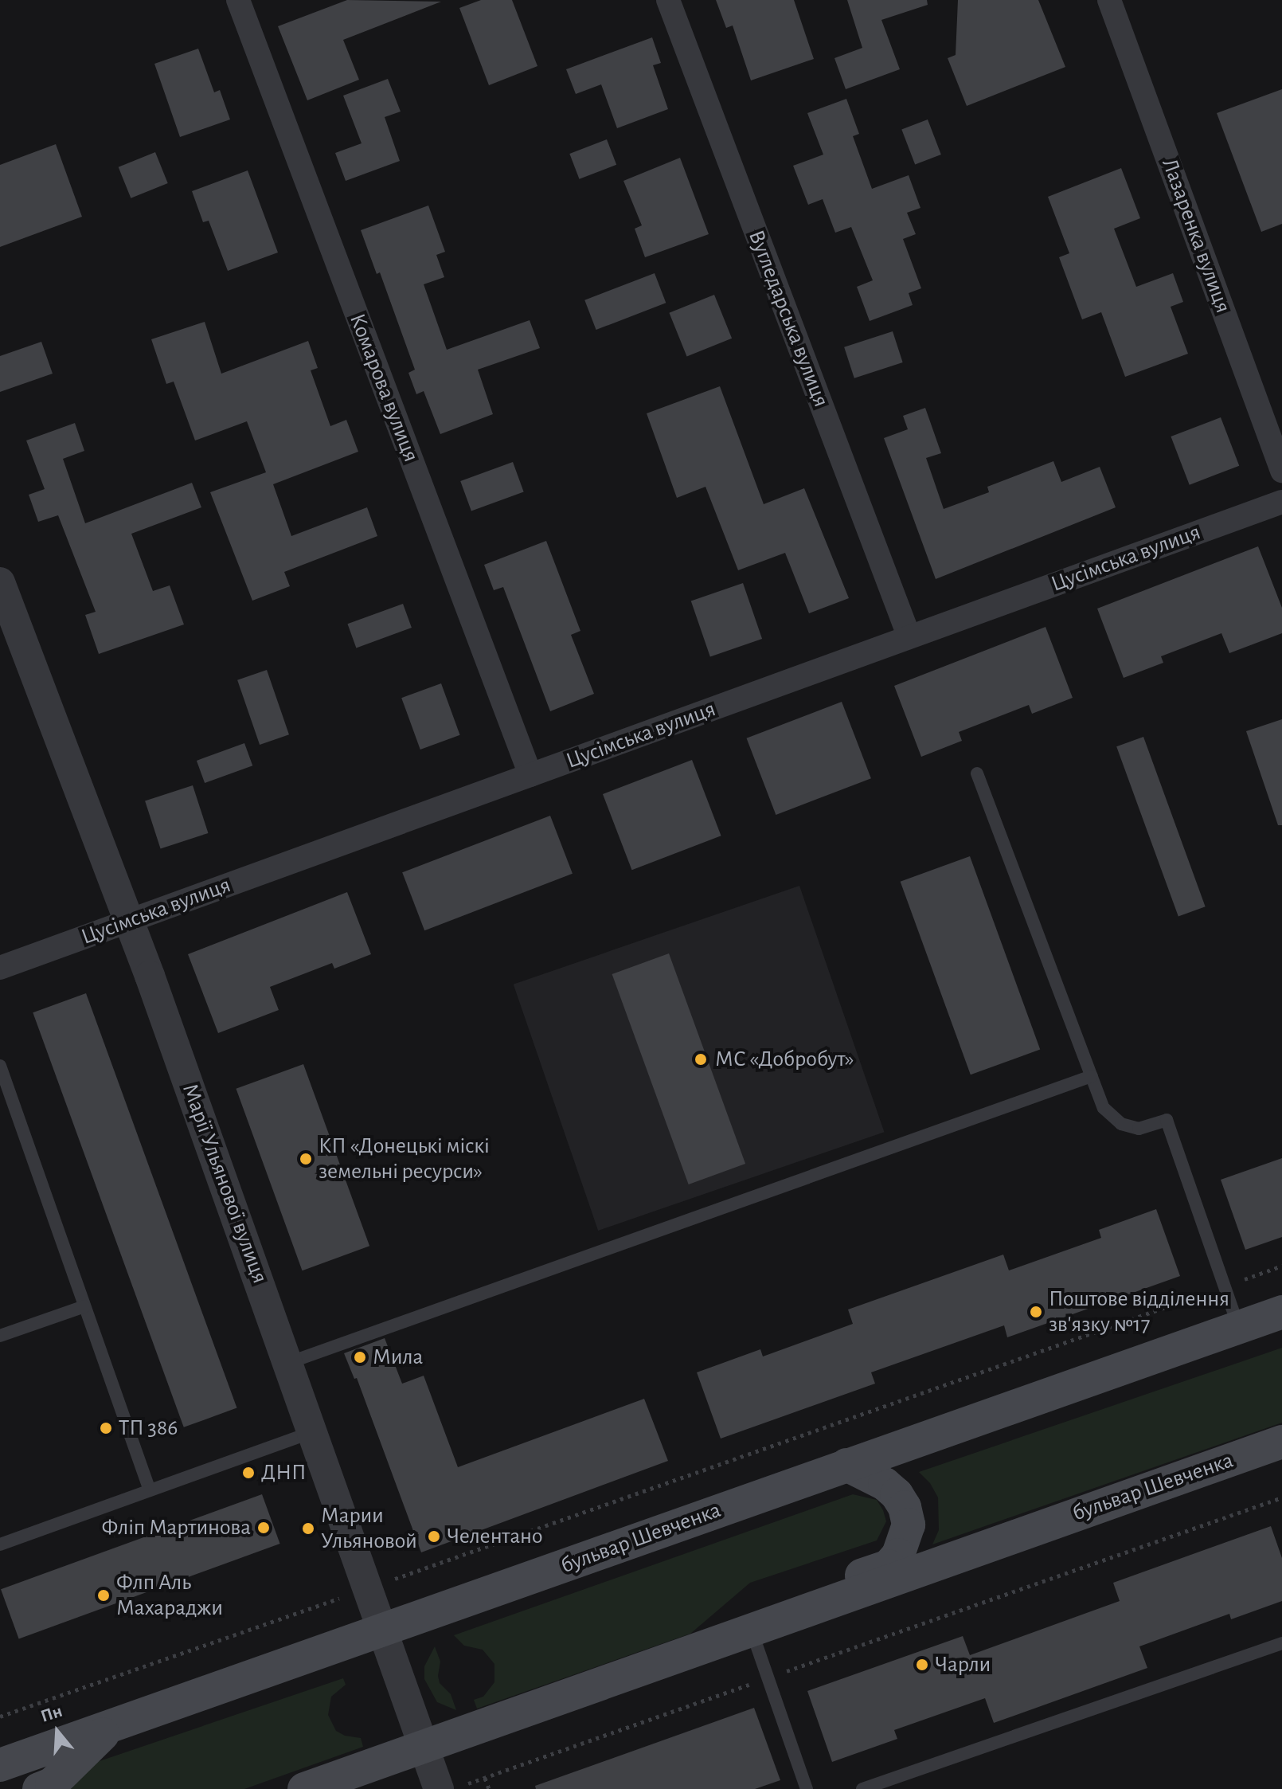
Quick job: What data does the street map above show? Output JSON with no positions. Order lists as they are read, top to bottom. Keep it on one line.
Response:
{"streets":{"main road":["бульвар Шевченка"],"street":["Лазаренка вулиця","Вугледарська вулиця","Комарова вулиця","Цусімська вулиця","Марії Ульянової вулиця"]},"crossings":[["Вугледарська вулиця","Цусімська вулиця"],["Комарова вулиця","Цусімська вулиця"],["Цусімська вулиця","Марії Ульянової вулиця"],["Марії Ульянової вулиця","бульвар Шевченка"]],"places":["МС «Добробут»","КП «Донецькі міскі земельні ресурси»","Поштове відділення зв'язку №17","Мила","ТП 386","ДНП","Фліп Мартинова","Марии Ульяновой","Челентано","Флп Аль Махараджи","Чарли"],"north":"top"}
